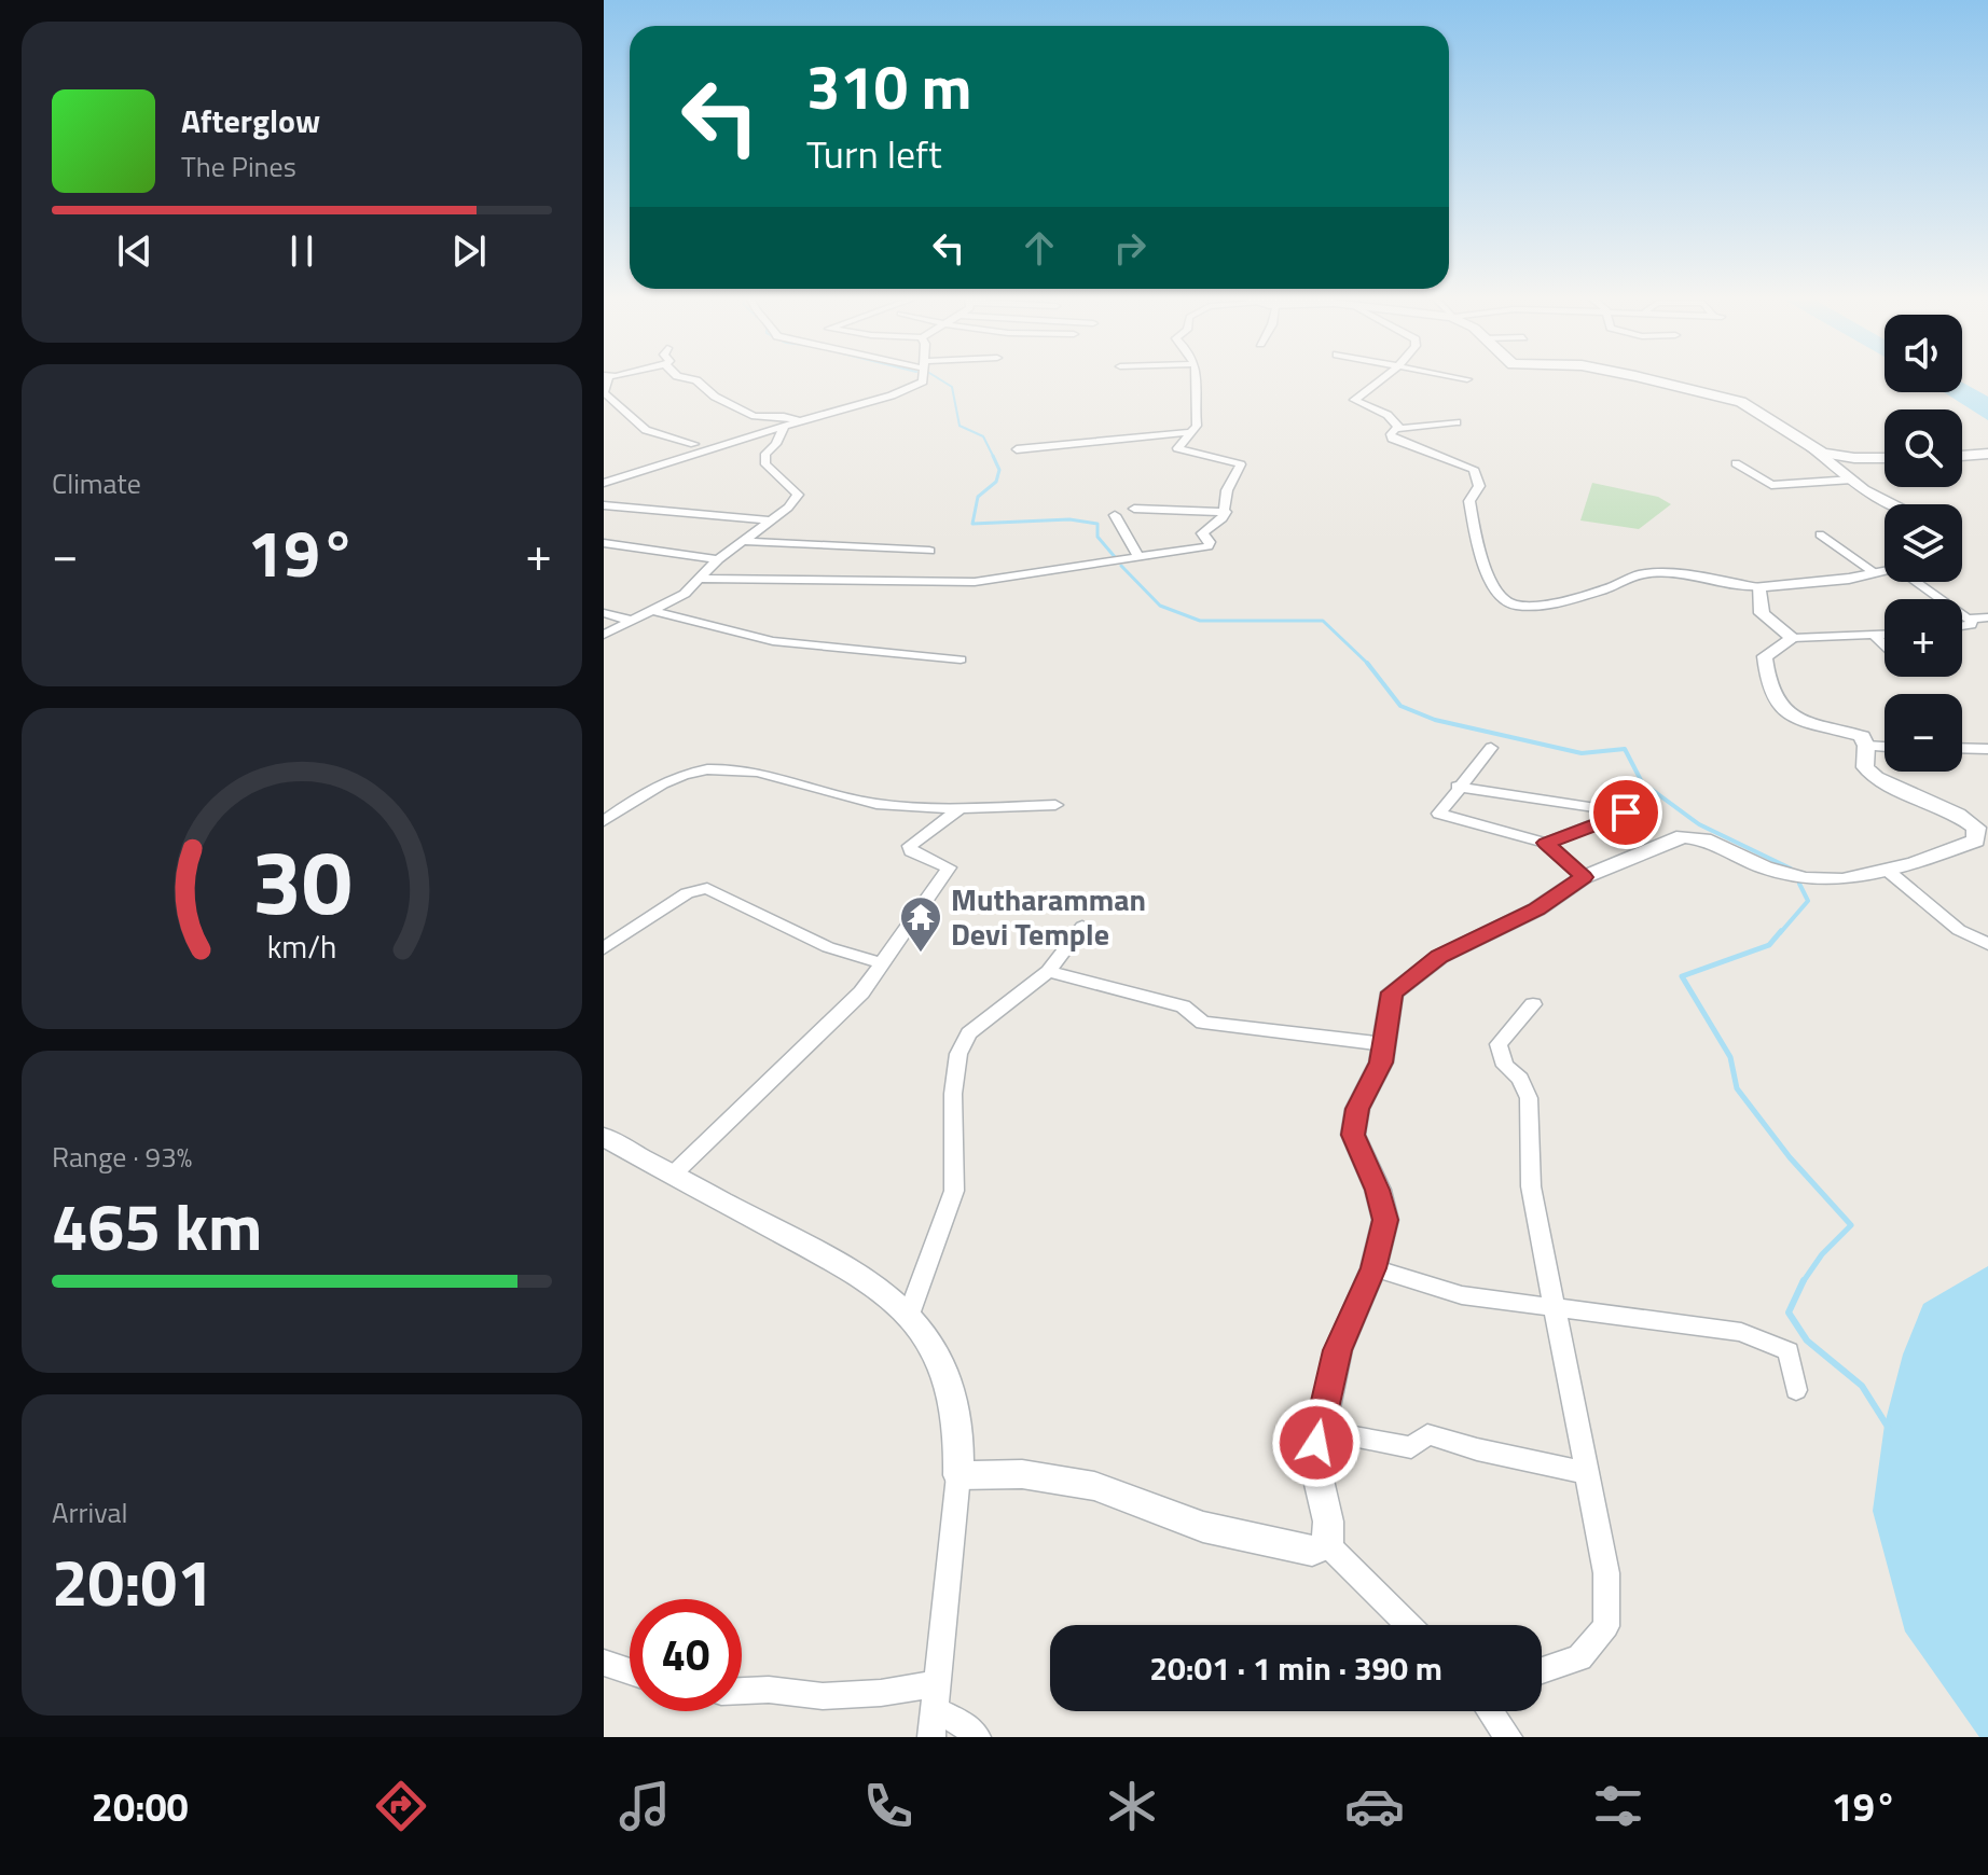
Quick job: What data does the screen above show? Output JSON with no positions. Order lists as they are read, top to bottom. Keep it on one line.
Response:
{"places":{"temple":["Mutharamman Devi Temple"]},"page":{"turn":["310 m","Turn left"],"song":["Afterglow","The Pines"],"map_buttons":["+","−"],"tile":["Climate",["Range · 93%","465 km"],["Arrival","20:01"]],"heat":["−","19°","+"],"limit":"40","trip":"20:01 · 1 min · 390 m","tabs":["20:00","19°"],"gauge":["30","km/h"]}}
